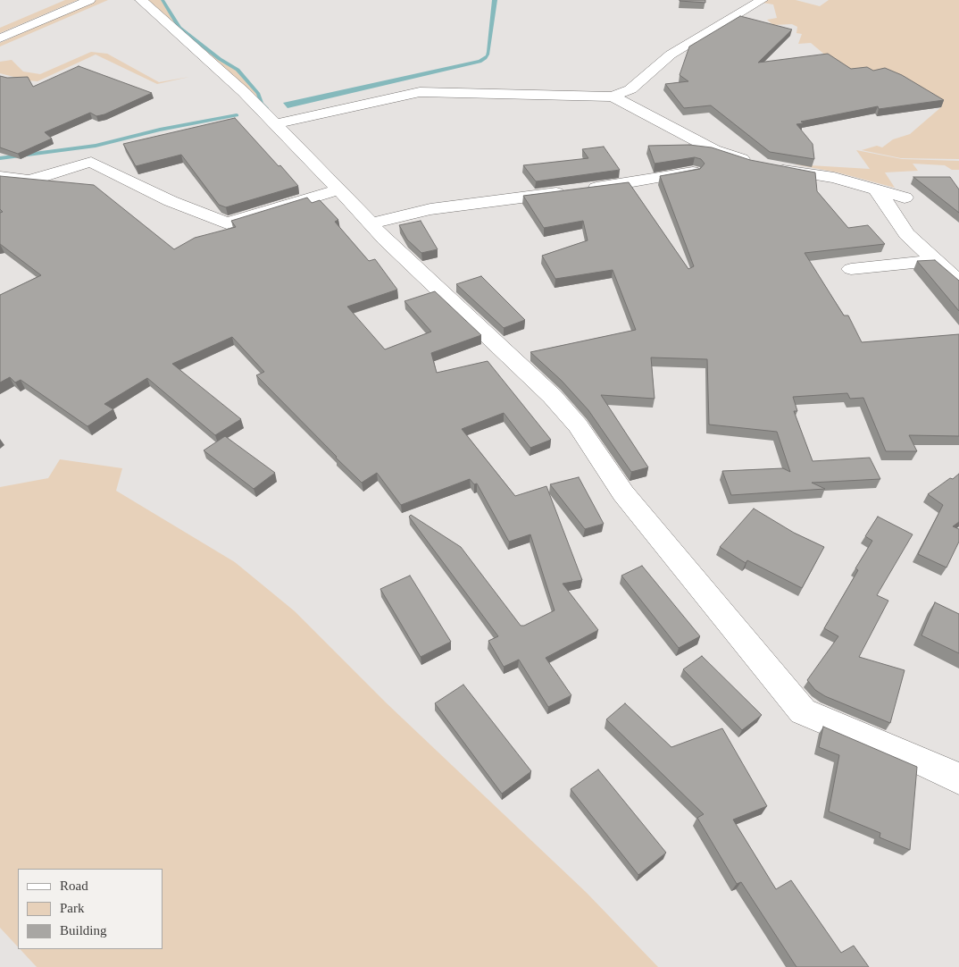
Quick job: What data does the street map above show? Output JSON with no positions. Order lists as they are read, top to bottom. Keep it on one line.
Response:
{"legend":["Road","Park","Building"]}
